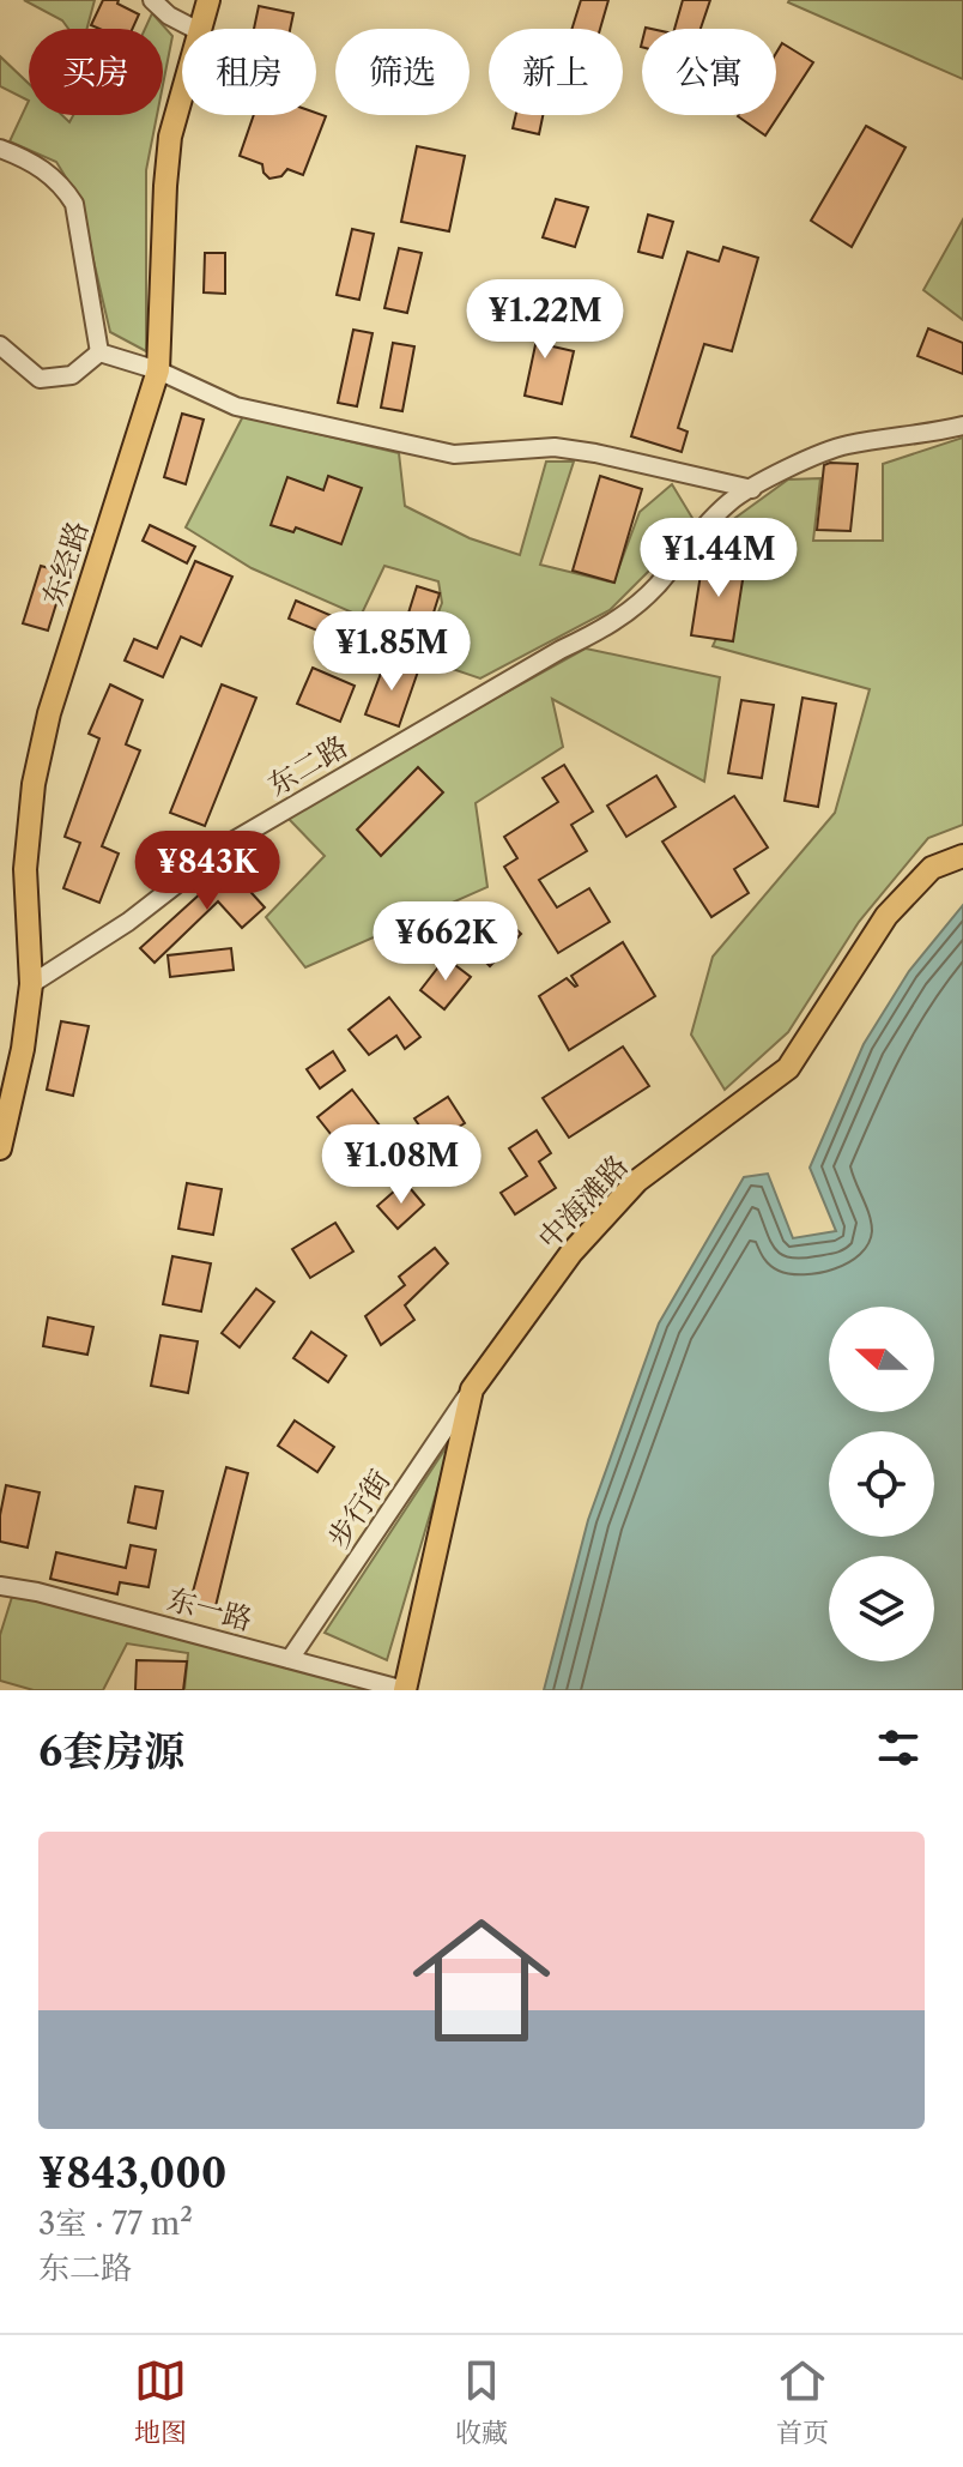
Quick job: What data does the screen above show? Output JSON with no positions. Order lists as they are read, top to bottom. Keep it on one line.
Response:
{"streets":{"main road":["东经路","中海滩路"],"street":["东二路","步行街","东一路"]},"crossings":[["东经路","东二路"],["中海滩路","步行街"],["中海滩路","东一路"],["步行街","东一路"]],"north":"left","page":{"chip":["买房","租房","筛选","新上","公寓"],"price":["¥1.22M","¥1.44M","¥1.85M","¥843K","¥662K","¥1.08M"],"heading":"6套房源","list":[{"name":"¥843,000","note":"3室 · 77 m² · 东二路"}],"tabs":["地图","收藏","首页"]}}
